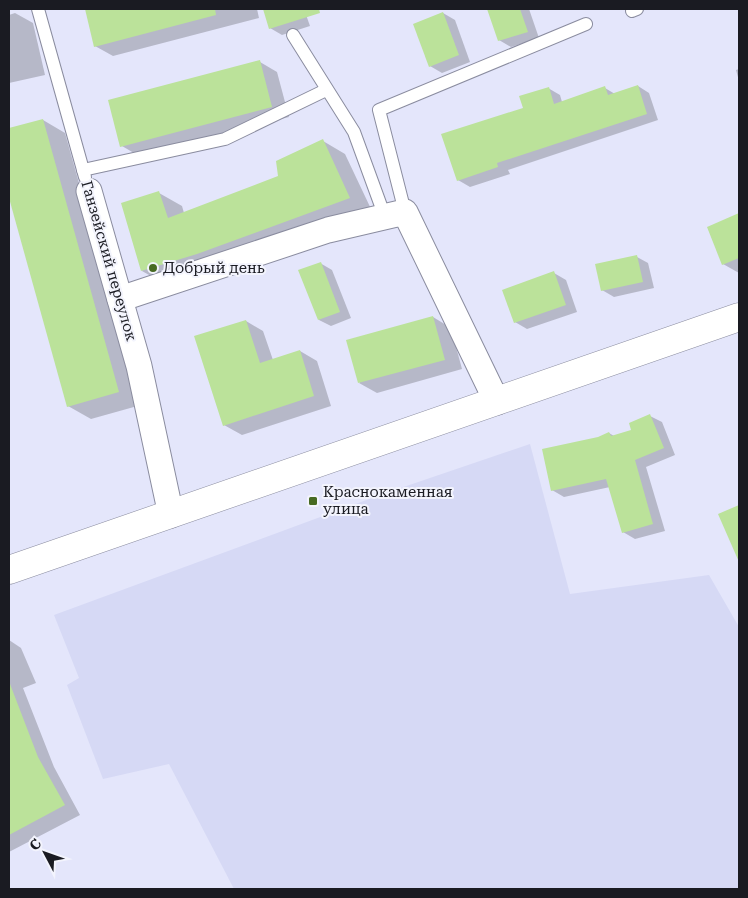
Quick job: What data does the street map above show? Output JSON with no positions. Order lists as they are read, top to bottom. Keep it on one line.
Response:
{"streets":{"street":["Ганзейский переулок"]},"places":{"other":["Добрый день"],"transit":["Краснокаменная улица"]},"north":"top left"}
